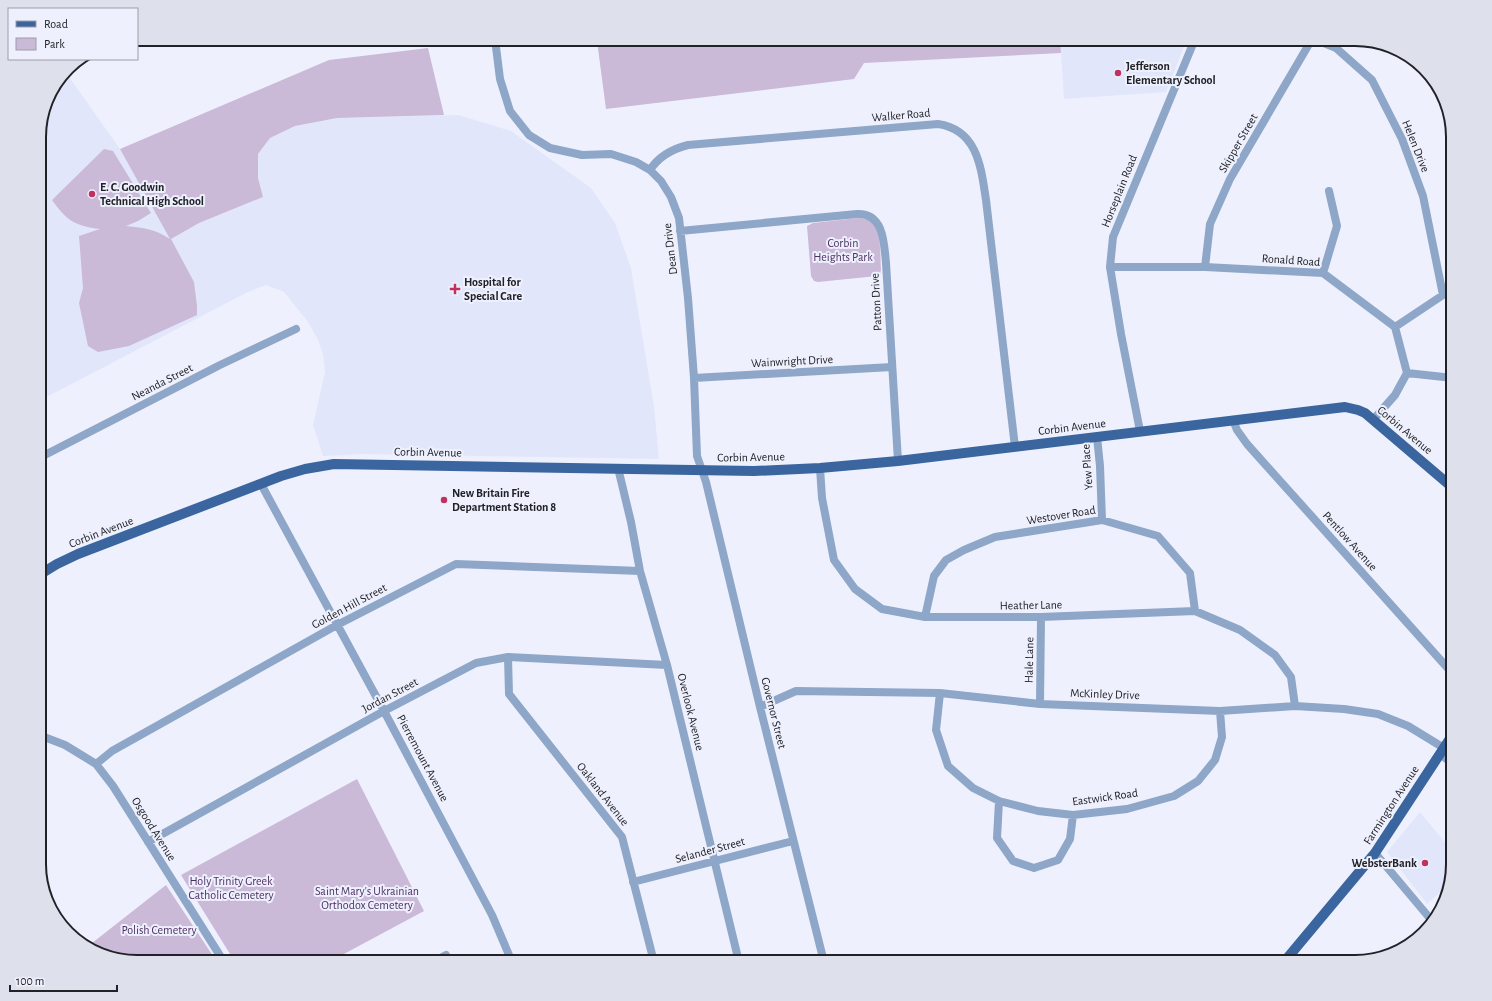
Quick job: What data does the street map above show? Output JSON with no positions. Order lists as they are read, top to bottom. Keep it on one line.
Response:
{"streets":{"main road":["Corbin Avenue","Farmington Avenue"],"street":["Walker Road","Skipper Street","Helen Drive","Horseplain Road","Dean Drive","Ronald Road","Patton Drive","Wainwright Drive","Neanda Street","Yew Place","Westover Road","Pentlow Avenue","Heather Lane","Golden Hill Street","Hale Lane","McKinley Drive","Jordan Street","Overlook Avenue","Governor Street","Pierremount Avenue","Oakland Avenue","Eastwick Road","Osgood Avenue","Selander Street"]},"crossings":[["Walker Road","Dean Drive"],["Walker Road","Corbin Avenue"],["Skipper Street","Ronald Road"],["Horseplain Road","Ronald Road"],["Horseplain Road","Corbin Avenue"],["Dean Drive","Patton Drive"],["Dean Drive","Wainwright Drive"],["Dean Drive","Corbin Avenue"],["Dean Drive","Governor Street"],["Patton Drive","Wainwright Drive"],["Patton Drive","Corbin Avenue"],["Corbin Avenue","Yew Place"],["Corbin Avenue","Pentlow Avenue"],["Corbin Avenue","Heather Lane"],["Corbin Avenue","Overlook Avenue"],["Corbin Avenue","Governor Street"],["Corbin Avenue","Pierremount Avenue"],["Yew Place","Westover Road"],["Westover Road","Heather Lane"],["Heather Lane","Hale Lane"],["Heather Lane","McKinley Drive"],["Golden Hill Street","Overlook Avenue"],["Golden Hill Street","Pierremount Avenue"],["Golden Hill Street","Osgood Avenue"],["Hale Lane","McKinley Drive"],["McKinley Drive","Governor Street"],["McKinley Drive","Eastwick Road"],["McKinley Drive","Farmington Avenue"],["Jordan Street","Overlook Avenue"],["Jordan Street","Pierremount Avenue"],["Jordan Street","Oakland Avenue"],["Jordan Street","Osgood Avenue"],["Overlook Avenue","Selander Street"],["Governor Street","Selander Street"],["Oakland Avenue","Selander Street"]],"parks":["Corbin Heights Park","Holy Trinity Greek Catholic Cemetery","Saint Mary’s Ukrainian Orthodox Cemetery","Polish Cemetery"],"places":{"other":["Jefferson Elementary School","E. C. Goodwin Technical High School","New Britain Fire Department Station 8","WebsterBank"],"health":["Hospital for Special Care"]},"legend":["Road","Park"],"scale_bar":"100 m"}
